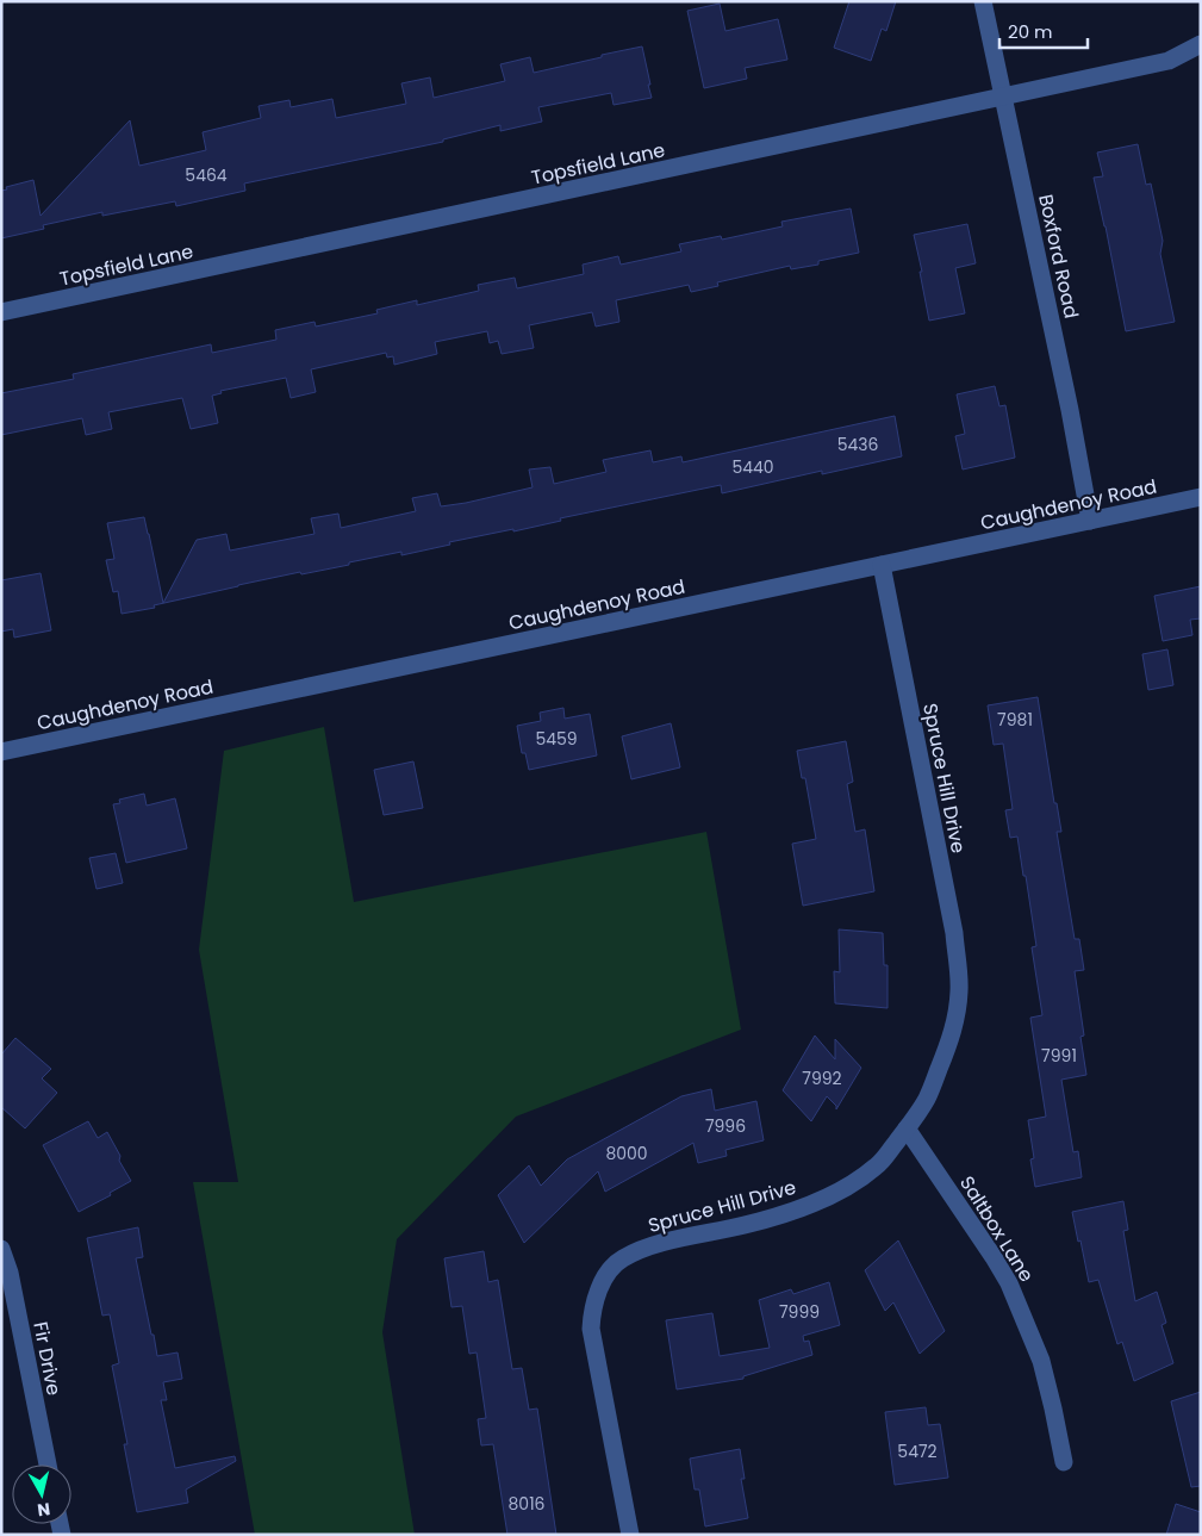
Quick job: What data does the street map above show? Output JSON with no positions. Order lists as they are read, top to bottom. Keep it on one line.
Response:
{"streets":{"street":["Topsfield Lane","Boxford Road","Caughdenoy Road","Spruce Hill Drive","Saltbox Lane","Fir Drive"]},"crossings":[["Topsfield Lane","Boxford Road"],["Boxford Road","Caughdenoy Road"],["Caughdenoy Road","Spruce Hill Drive"],["Spruce Hill Drive","Saltbox Lane"]],"house_numbers":["5464","5436","5440","7981","5459","7991","7992","7996","8000","7999","5472","8016"],"scale_bar":"20 m","north":"bottom"}
